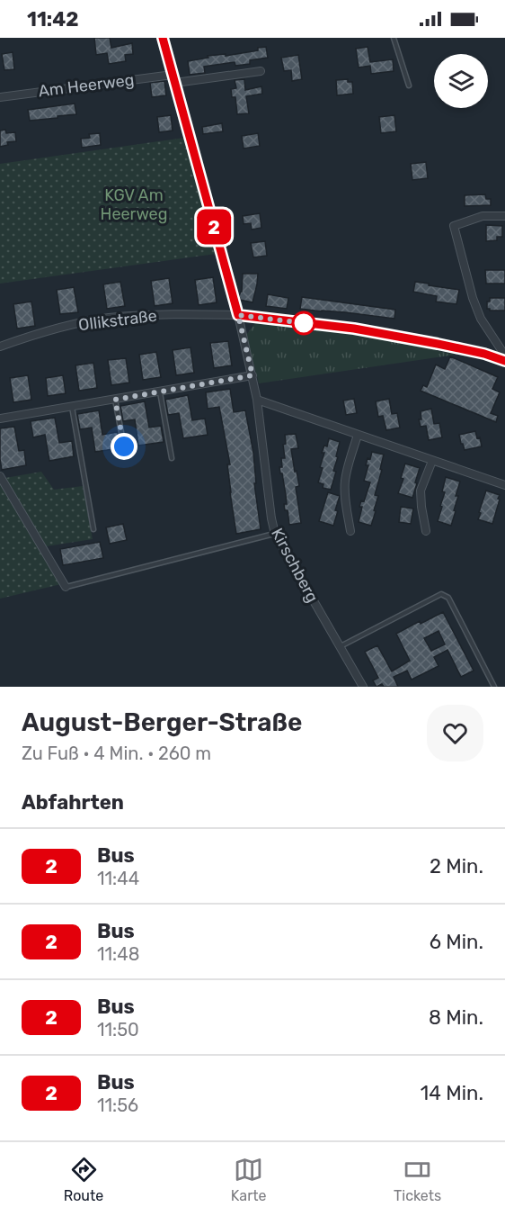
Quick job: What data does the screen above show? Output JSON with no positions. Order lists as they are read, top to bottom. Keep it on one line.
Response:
{"streets":{"street":["Am Heerweg","Ollikstraße","Kirschberg"]},"crossings":[["Ollikstraße","Kirschberg"]],"parks":["KGV Am Heerweg"],"lines":["bus line 2"],"page":{"status":"11:42","on_map":"2","heading":[["August-Berger-Straße","Zu Fuß · 4 Min. · 260 m"],"Abfahrten"],"list":[{"mark":"2","name":"Bus","note":"11:44","value":"2 Min."},{"mark":"2","name":"Bus","note":"11:48","value":"6 Min."},{"mark":"2","name":"Bus","note":"11:50","value":"8 Min."},{"mark":"2","name":"Bus","note":"11:56","value":"14 Min."}],"tabs":["Route","Karte","Tickets"]}}
